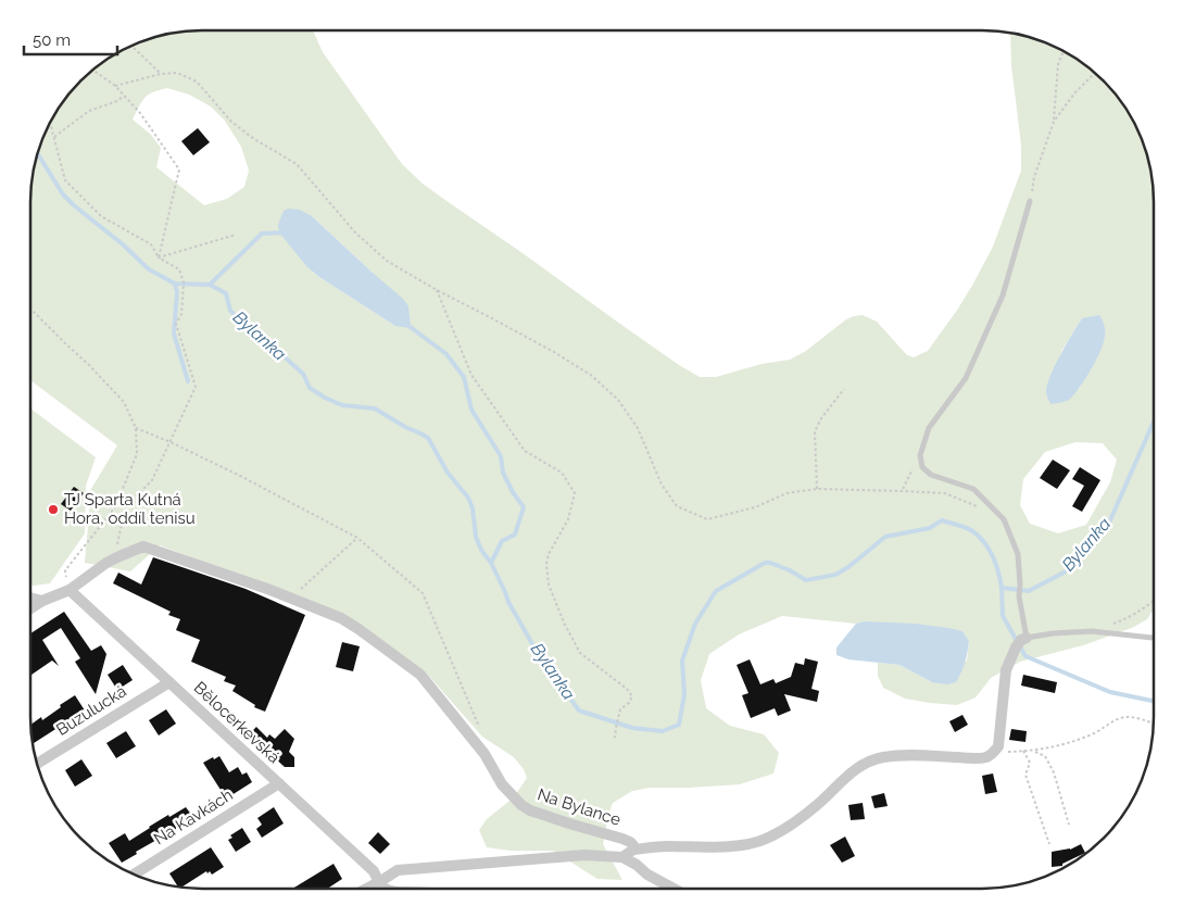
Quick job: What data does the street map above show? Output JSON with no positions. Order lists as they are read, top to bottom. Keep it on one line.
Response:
{"streets":{"street":["Buzulucká","Bělocerkevská","Na Bylance","Na Kavkách"]},"crossings":[["Buzulucká","Bělocerkevská"],["Bělocerkevská","Na Bylance"],["Bělocerkevská","Na Kavkách"]],"water":["Bylanka"],"places":["TJ Sparta Kutná Hora, oddíl tenisu"],"scale_bar":"50 m"}
